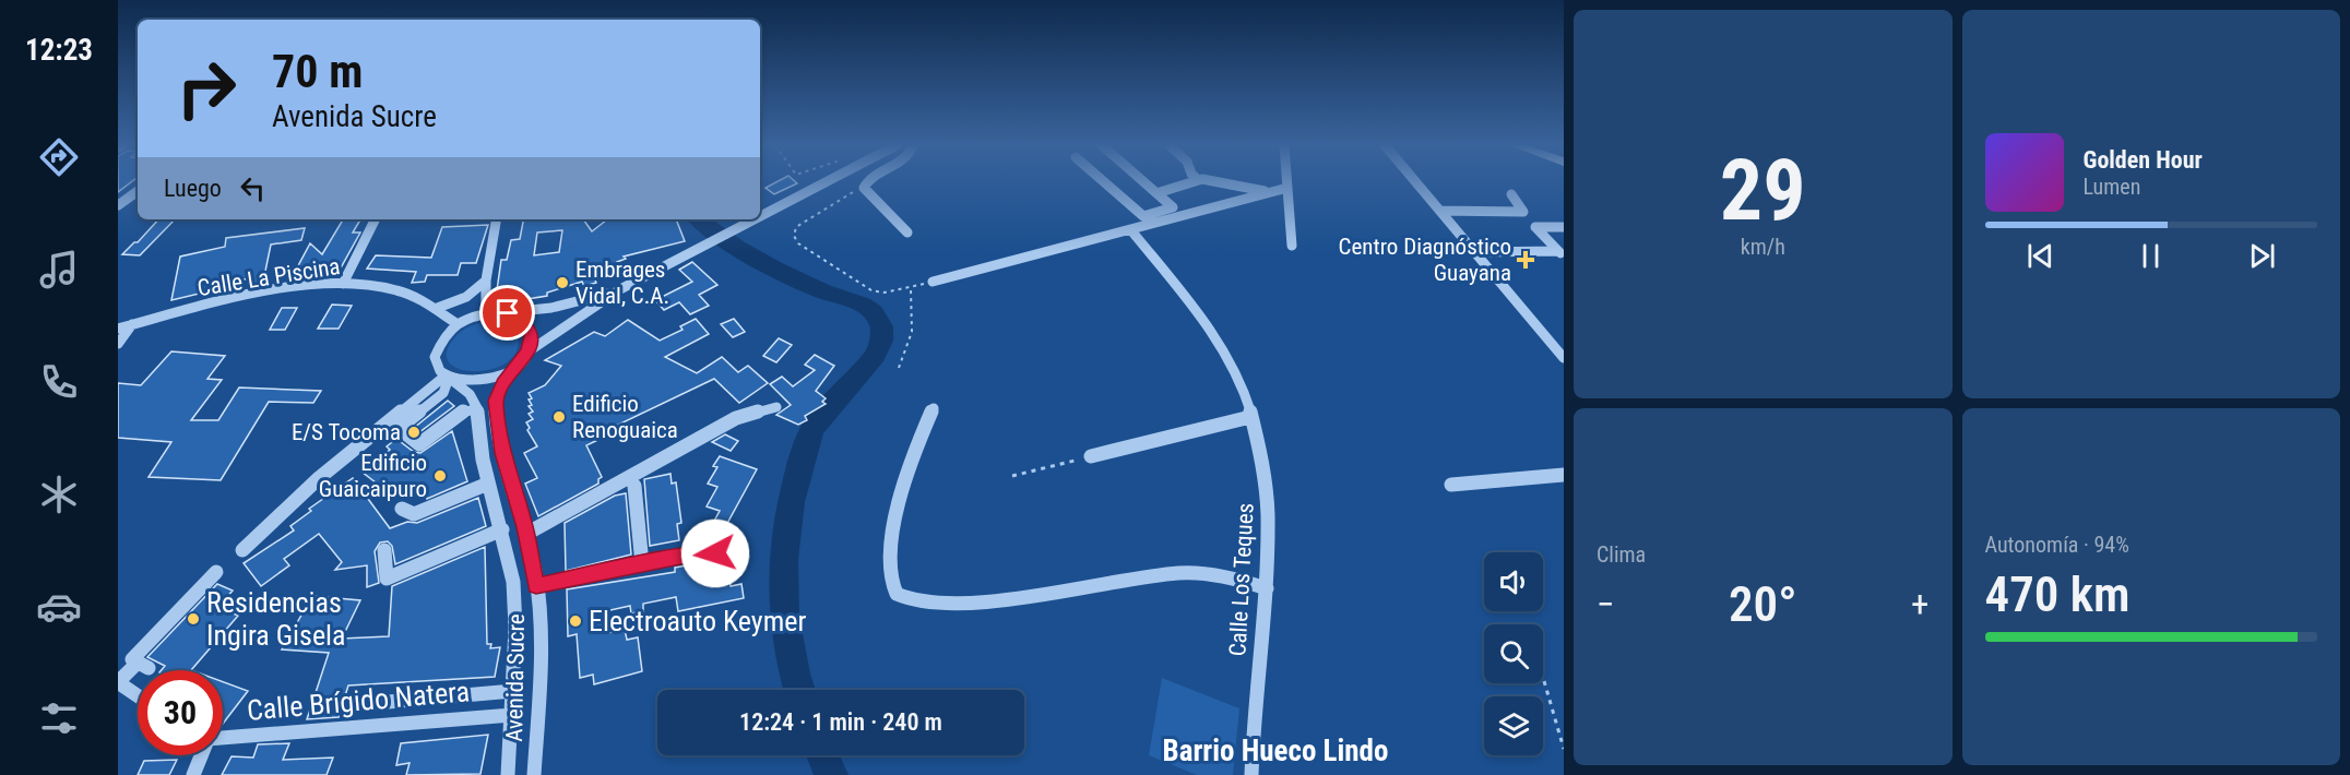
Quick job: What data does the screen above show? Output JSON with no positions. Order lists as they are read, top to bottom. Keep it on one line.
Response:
{"streets":{"street":["Calle La Piscina","Calle Los Teques","Avenida Sucre","Calle Brígido Natera"]},"crossings":[["Calle La Piscina","Avenida Sucre"],["Avenida Sucre","Calle Brígido Natera"]],"districts":["Barrio Hueco Lindo"],"places":{"health":["Centro Diagnóstico Guayana"],"other":["Embrages Vidal, C.A.","Edificio Renoguaica","E/S Tocoma","Edificio Guaicaipuro","Residencias Ingira Gisela","Electroauto Keymer"]},"page":{"tabs":"12:23","tile":[["29","km/h"],"Clima",["Autonomía · 94%","470 km"]],"turn":["70 m","Avenida Sucre"],"song":["Golden Hour","Lumen"],"then":"Luego","heat":["−","20°","+"],"limit":"30","trip":"12:24 · 1 min · 240 m"}}
